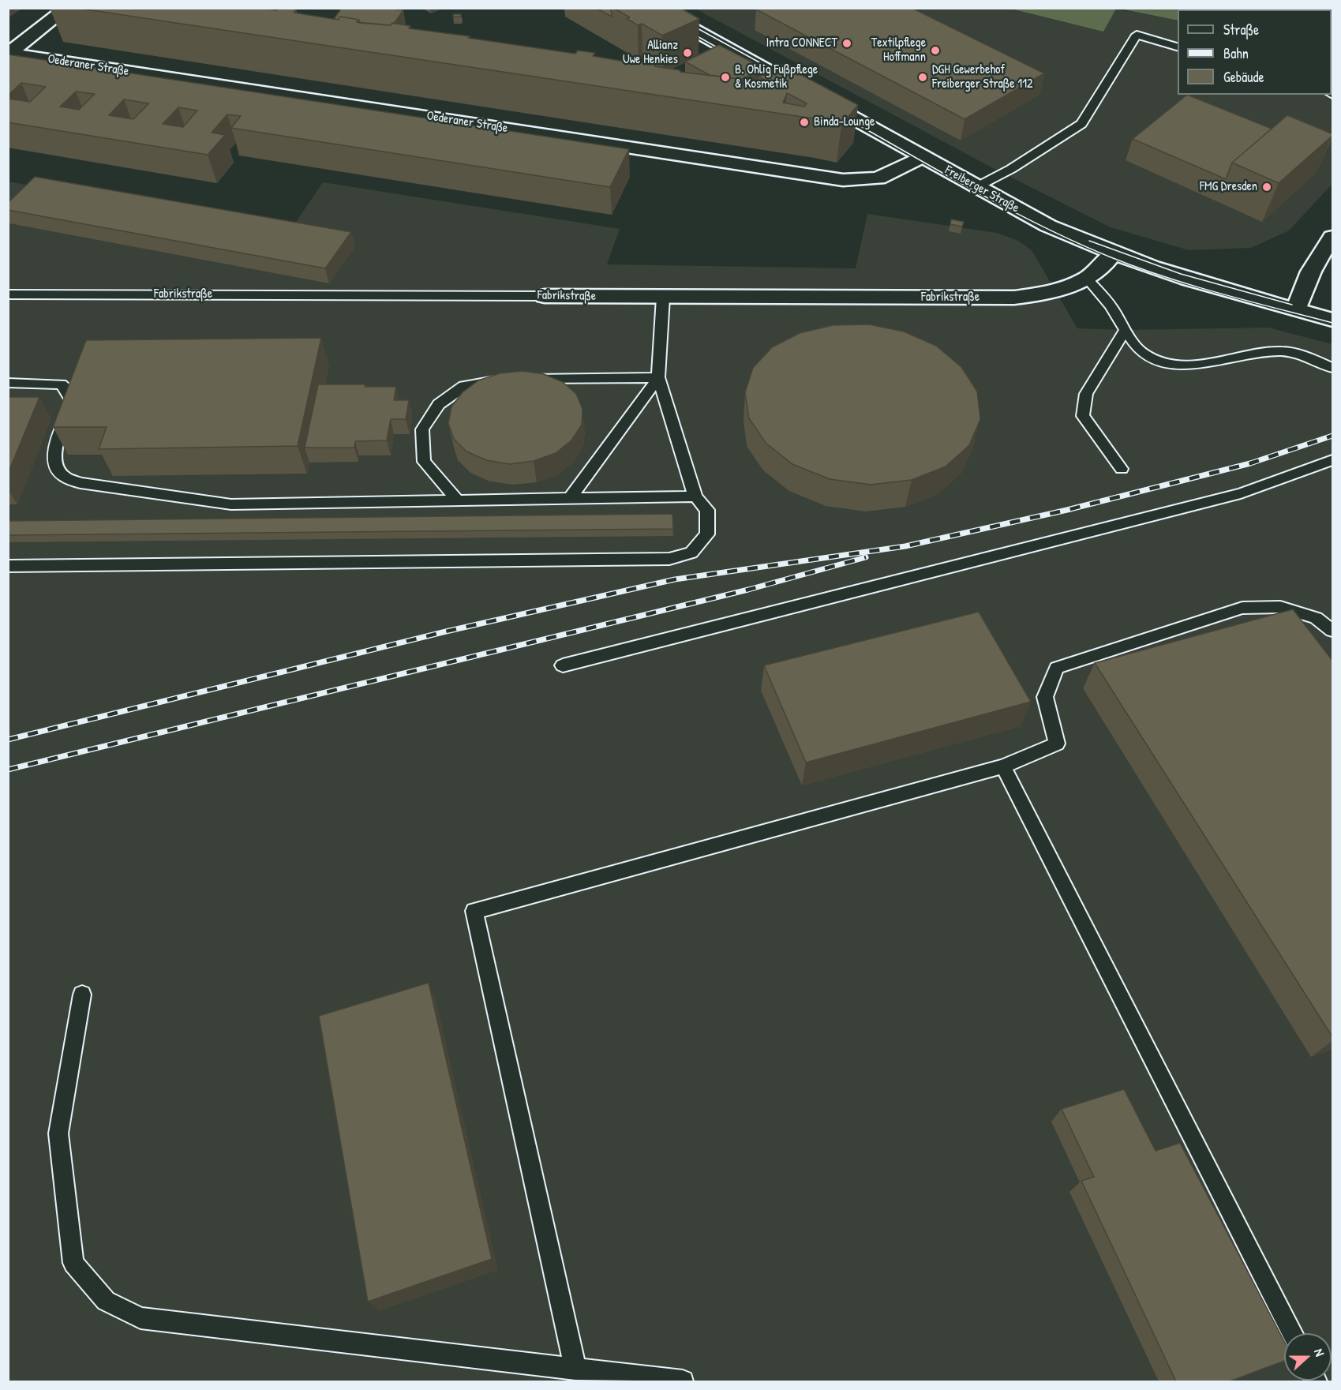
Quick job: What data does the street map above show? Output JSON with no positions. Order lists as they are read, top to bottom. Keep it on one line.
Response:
{"streets":{"street":["Oederaner Straße","Freiberger Straße","Fabrikstraße"]},"crossings":[["Oederaner Straße","Freiberger Straße"],["Freiberger Straße","Fabrikstraße"]],"places":["Intra CONNECT","Textilpflege Hoffmann","Allianz Uwe Henkies","B. Ohlig Fußpflege & Kosmetik","DGH Gewerbehof Freiberger Straße 112","Binda-Lounge","FMG Dresden"],"legend":["Straße","Bahn","Gebäude"],"north":"right"}
